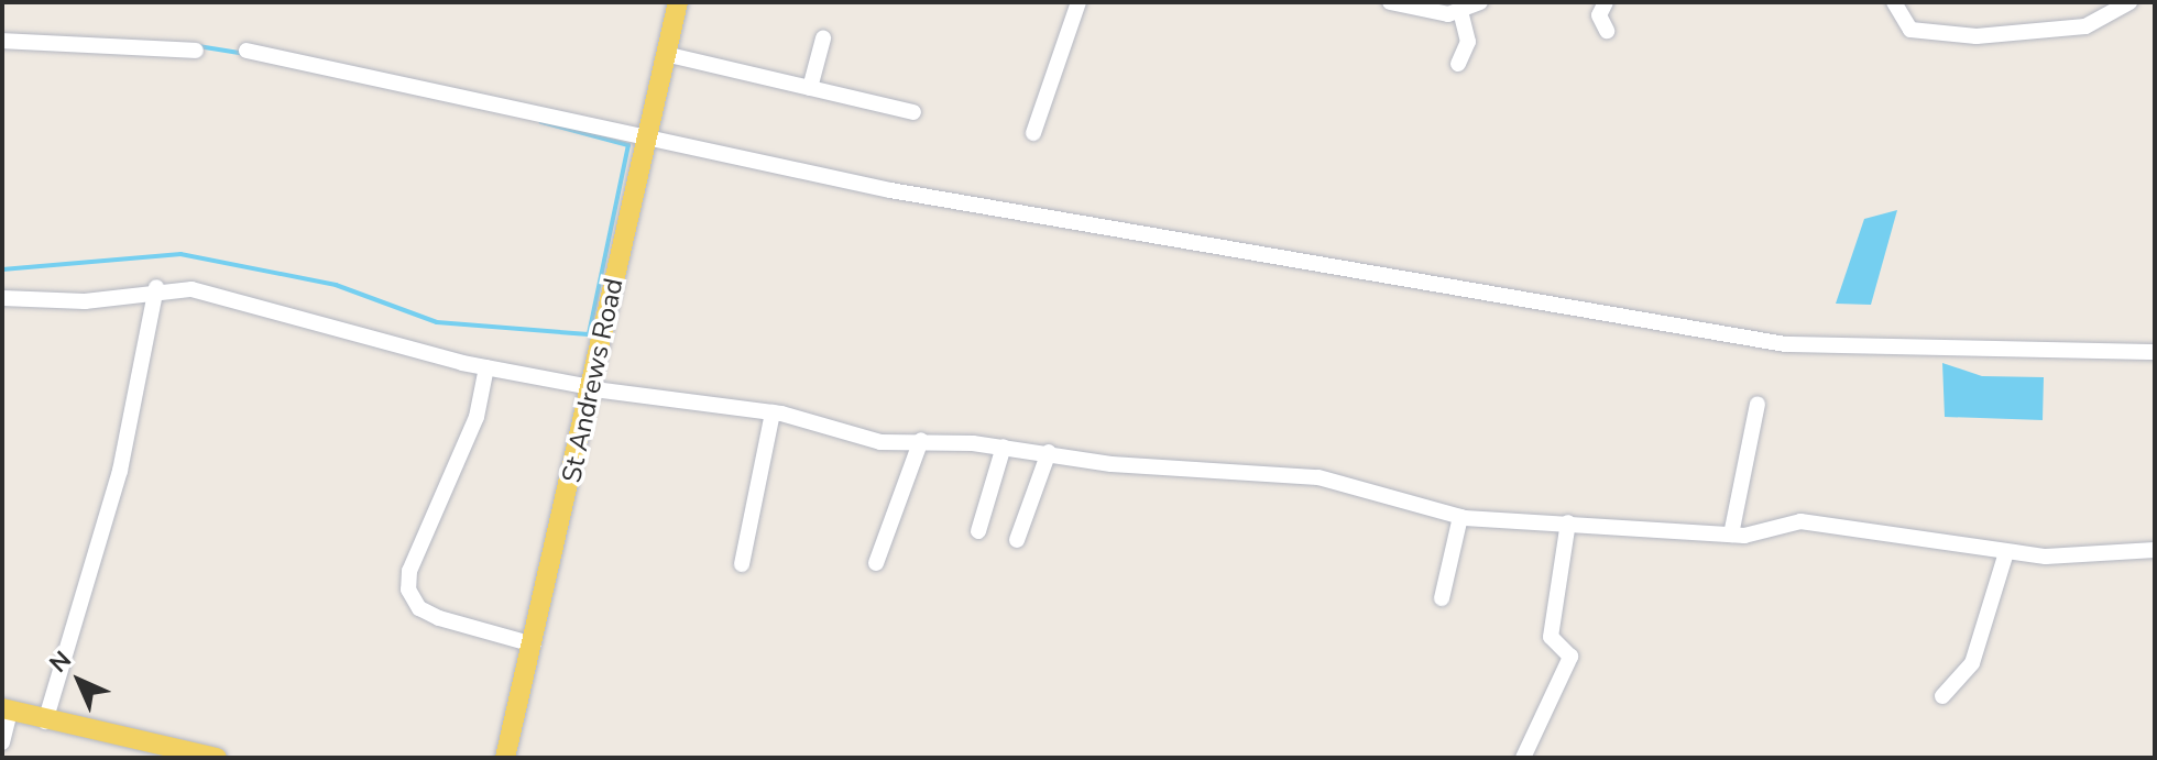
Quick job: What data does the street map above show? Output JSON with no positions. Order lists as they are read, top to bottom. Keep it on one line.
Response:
{"streets":{"main road":["St Andrews Road"]},"north":"top left"}
